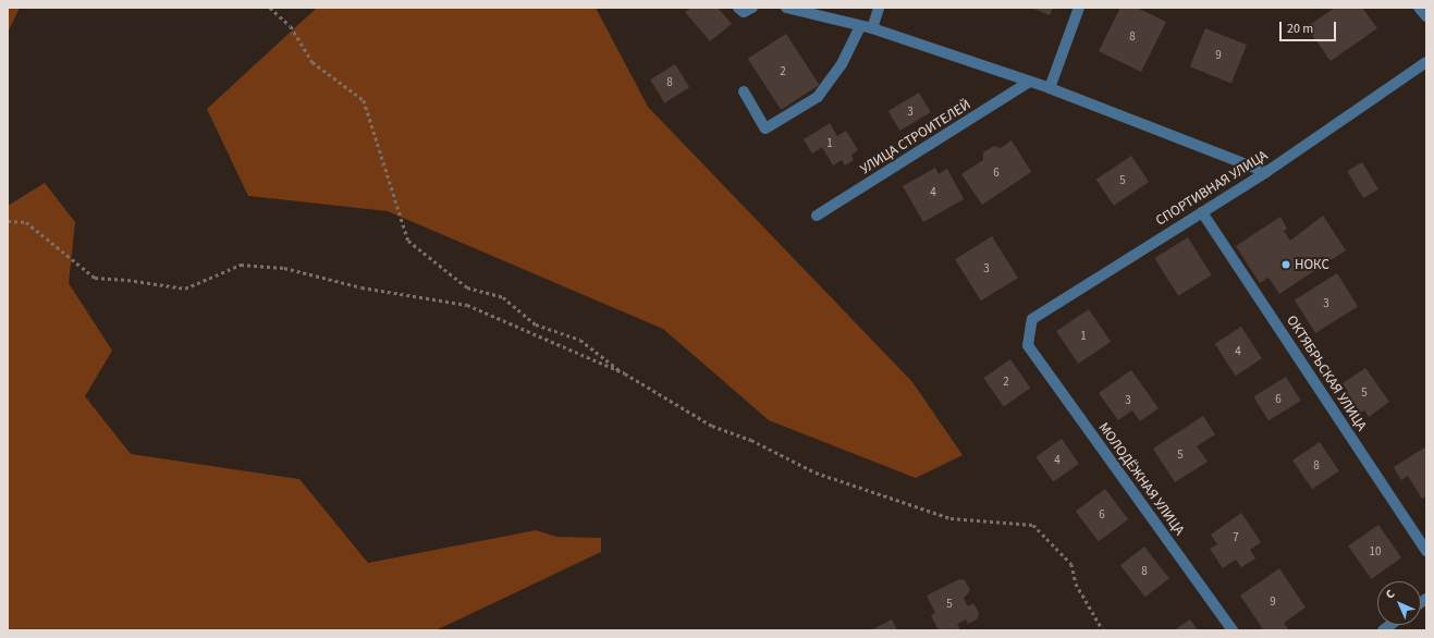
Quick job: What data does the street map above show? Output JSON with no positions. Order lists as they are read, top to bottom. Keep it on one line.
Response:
{"streets":{"street":["УЛИЦА СТРОИТЕЛЕЙ","СПОРТИВНАЯ УЛИЦА","ОКТЯБРЬСКАЯ УЛИЦА","МОЛОДЁЖНАЯ УЛИЦА"]},"crossings":[["СПОРТИВНАЯ УЛИЦА","ОКТЯБРЬСКАЯ УЛИЦА"],["СПОРТИВНАЯ УЛИЦА","МОЛОДЁЖНАЯ УЛИЦА"]],"places":["НОКС"],"house_numbers":["8","9","2","8","3","1","6","5","4","3","3","1","4","2","5","6","3","5","4","8","6","7","10","8","9","5"],"scale_bar":"20 m","north":"top left"}
